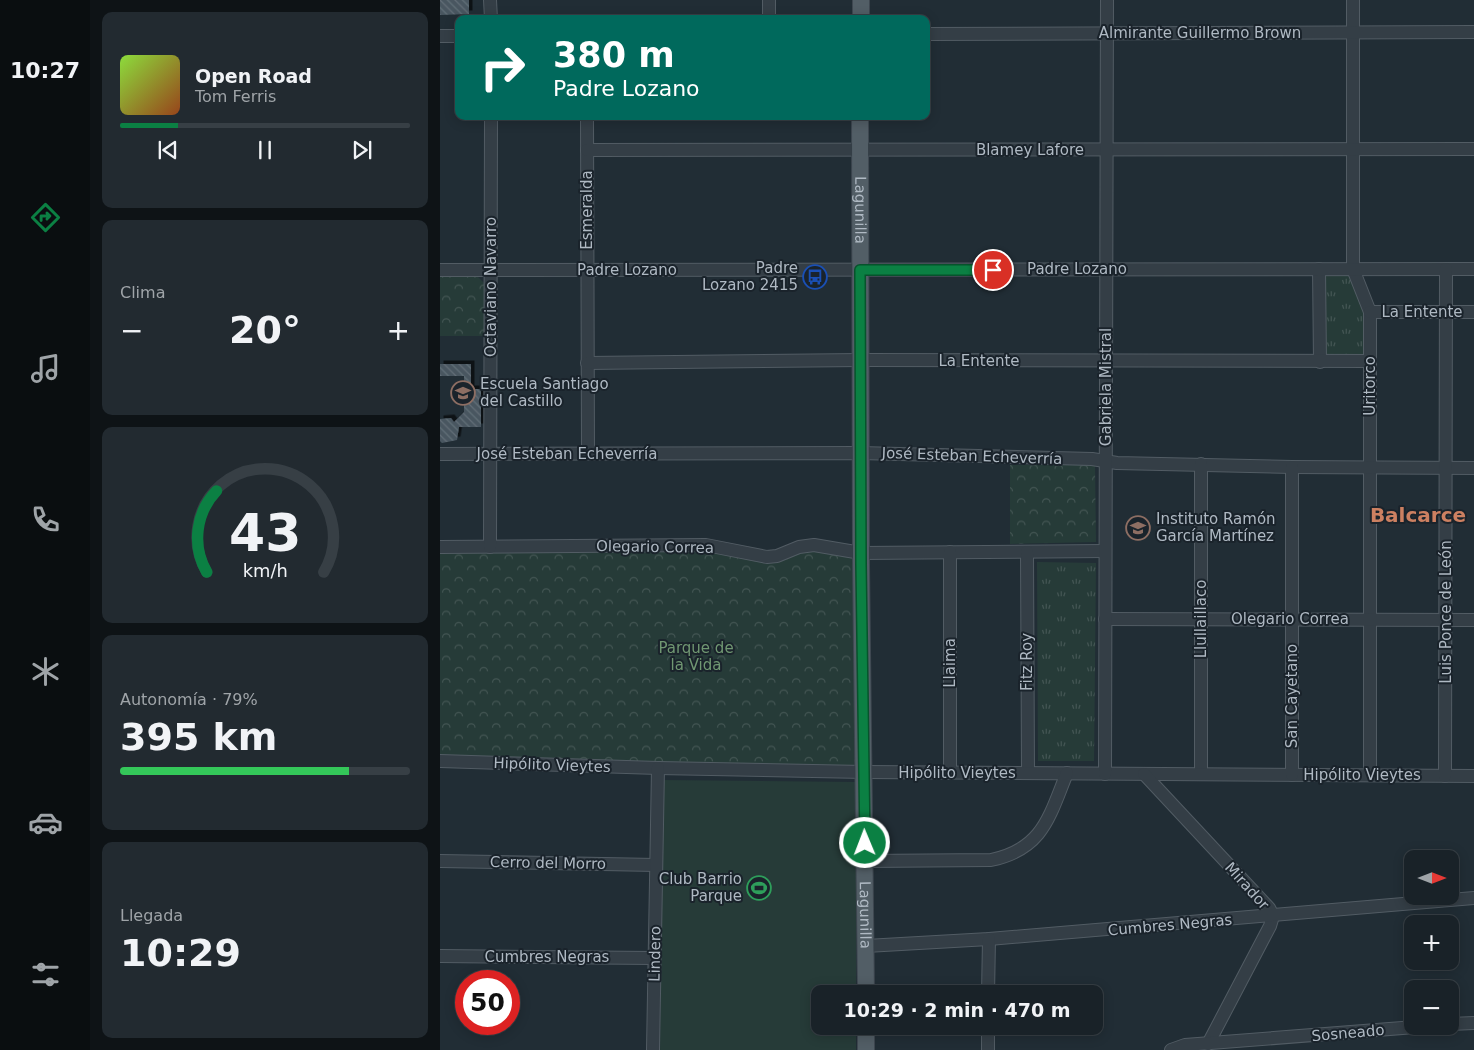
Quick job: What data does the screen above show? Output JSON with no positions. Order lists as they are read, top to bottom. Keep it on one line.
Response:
{"streets":{"main road":["Lagunilla"],"street":["Almirante Guillermo Brown","Blamey Lafore","Esmeralda","Padre Lozano","Octaviano Navarro","La Entente","Uritorco","Gabriela Mistral","José Esteban Echeverría","Olegario Correa","Luis Ponce de León","Llullaillaco","Fitz Roy","Llaima","San Cayetano","Hipólito Vieytes","Cerro del Morro","Mirador","Cumbres Negras","Lindero","Sosneado"]},"crossings":[["Almirante Guillermo Brown","Uritorco"],["Almirante Guillermo Brown","Gabriela Mistral"],["Blamey Lafore","Esmeralda"],["Blamey Lafore","Lagunilla"],["Blamey Lafore","Uritorco"],["Blamey Lafore","Gabriela Mistral"],["Esmeralda","Padre Lozano"],["Esmeralda","La Entente"],["Esmeralda","José Esteban Echeverría"],["Lagunilla","Padre Lozano"],["Lagunilla","La Entente"],["Lagunilla","José Esteban Echeverría"],["Lagunilla","Olegario Correa"],["Lagunilla","Hipólito Vieytes"],["Lagunilla","Cumbres Negras"],["Padre Lozano","Octaviano Navarro"],["Padre Lozano","Uritorco"],["Padre Lozano","Gabriela Mistral"],["Padre Lozano","Luis Ponce de León"],["Octaviano Navarro","José Esteban Echeverría"],["Octaviano Navarro","Olegario Correa"],["La Entente","Uritorco"],["La Entente","Gabriela Mistral"],["La Entente","Luis Ponce de León"],["Uritorco","José Esteban Echeverría"],["Uritorco","Olegario Correa"],["Uritorco","Hipólito Vieytes"],["Gabriela Mistral","José Esteban Echeverría"],["Gabriela Mistral","Olegario Correa"],["Gabriela Mistral","Hipólito Vieytes"],["José Esteban Echeverría","Luis Ponce de León"],["José Esteban Echeverría","Llullaillaco"],["José Esteban Echeverría","San Cayetano"],["Olegario Correa","Luis Ponce de León"],["Olegario Correa","Llullaillaco"],["Olegario Correa","Fitz Roy"],["Olegario Correa","Llaima"],["Olegario Correa","San Cayetano"],["Luis Ponce de León","Hipólito Vieytes"],["Llullaillaco","Hipólito Vieytes"],["Fitz Roy","Hipólito Vieytes"],["Llaima","Hipólito Vieytes"],["San Cayetano","Hipólito Vieytes"],["Hipólito Vieytes","Mirador"],["Hipólito Vieytes","Lindero"],["Cerro del Morro","Lindero"],["Mirador","Cumbres Negras"],["Mirador","Sosneado"],["Cumbres Negras","Lindero"]],"districts":["Balcarce"],"parks":["Parque de la Vida"],"places":{"bus stop":["Padre Lozano 2415"],"school or university":["Escuela Santiago del Castillo","Instituto Ramón García Martínez"],"sports":["Club Barrio Parque"]},"north":"right","page":{"tabs":"10:27","turn":["380 m","Padre Lozano"],"song":["Open Road","Tom Ferris"],"tile":["Clima",["Autonomía · 79%","395 km"],["Llegada","10:29"]],"heat":["−","20°","+"],"map_buttons":["+","−"],"limit":"50","trip":"10:29 · 2 min · 470 m","gauge":["43","km/h"]}}
